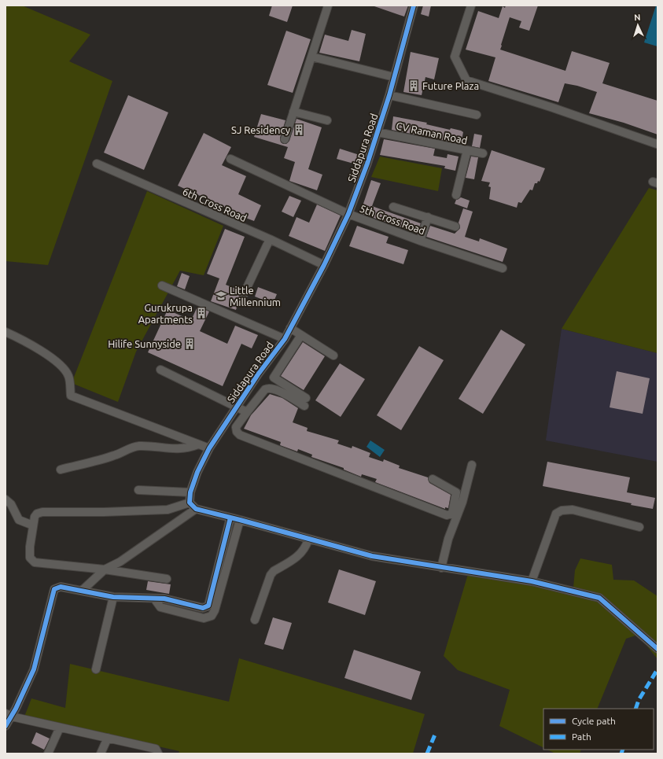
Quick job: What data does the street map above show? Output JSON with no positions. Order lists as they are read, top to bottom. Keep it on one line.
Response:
{"streets":{"street":["CV Raman Road","Siddapura Road","6th Cross Road","5th Cross Road"]},"crossings":[["CV Raman Road","Siddapura Road"],["Siddapura Road","6th Cross Road"],["Siddapura Road","5th Cross Road"]],"places":{"building":["Future Plaza","SJ Residency","Gurukrupa Apartments","Hilife Sunnyside"],"school or university":["Little Millennium"]},"legend":["Cycle path","Path"],"north":"top"}
